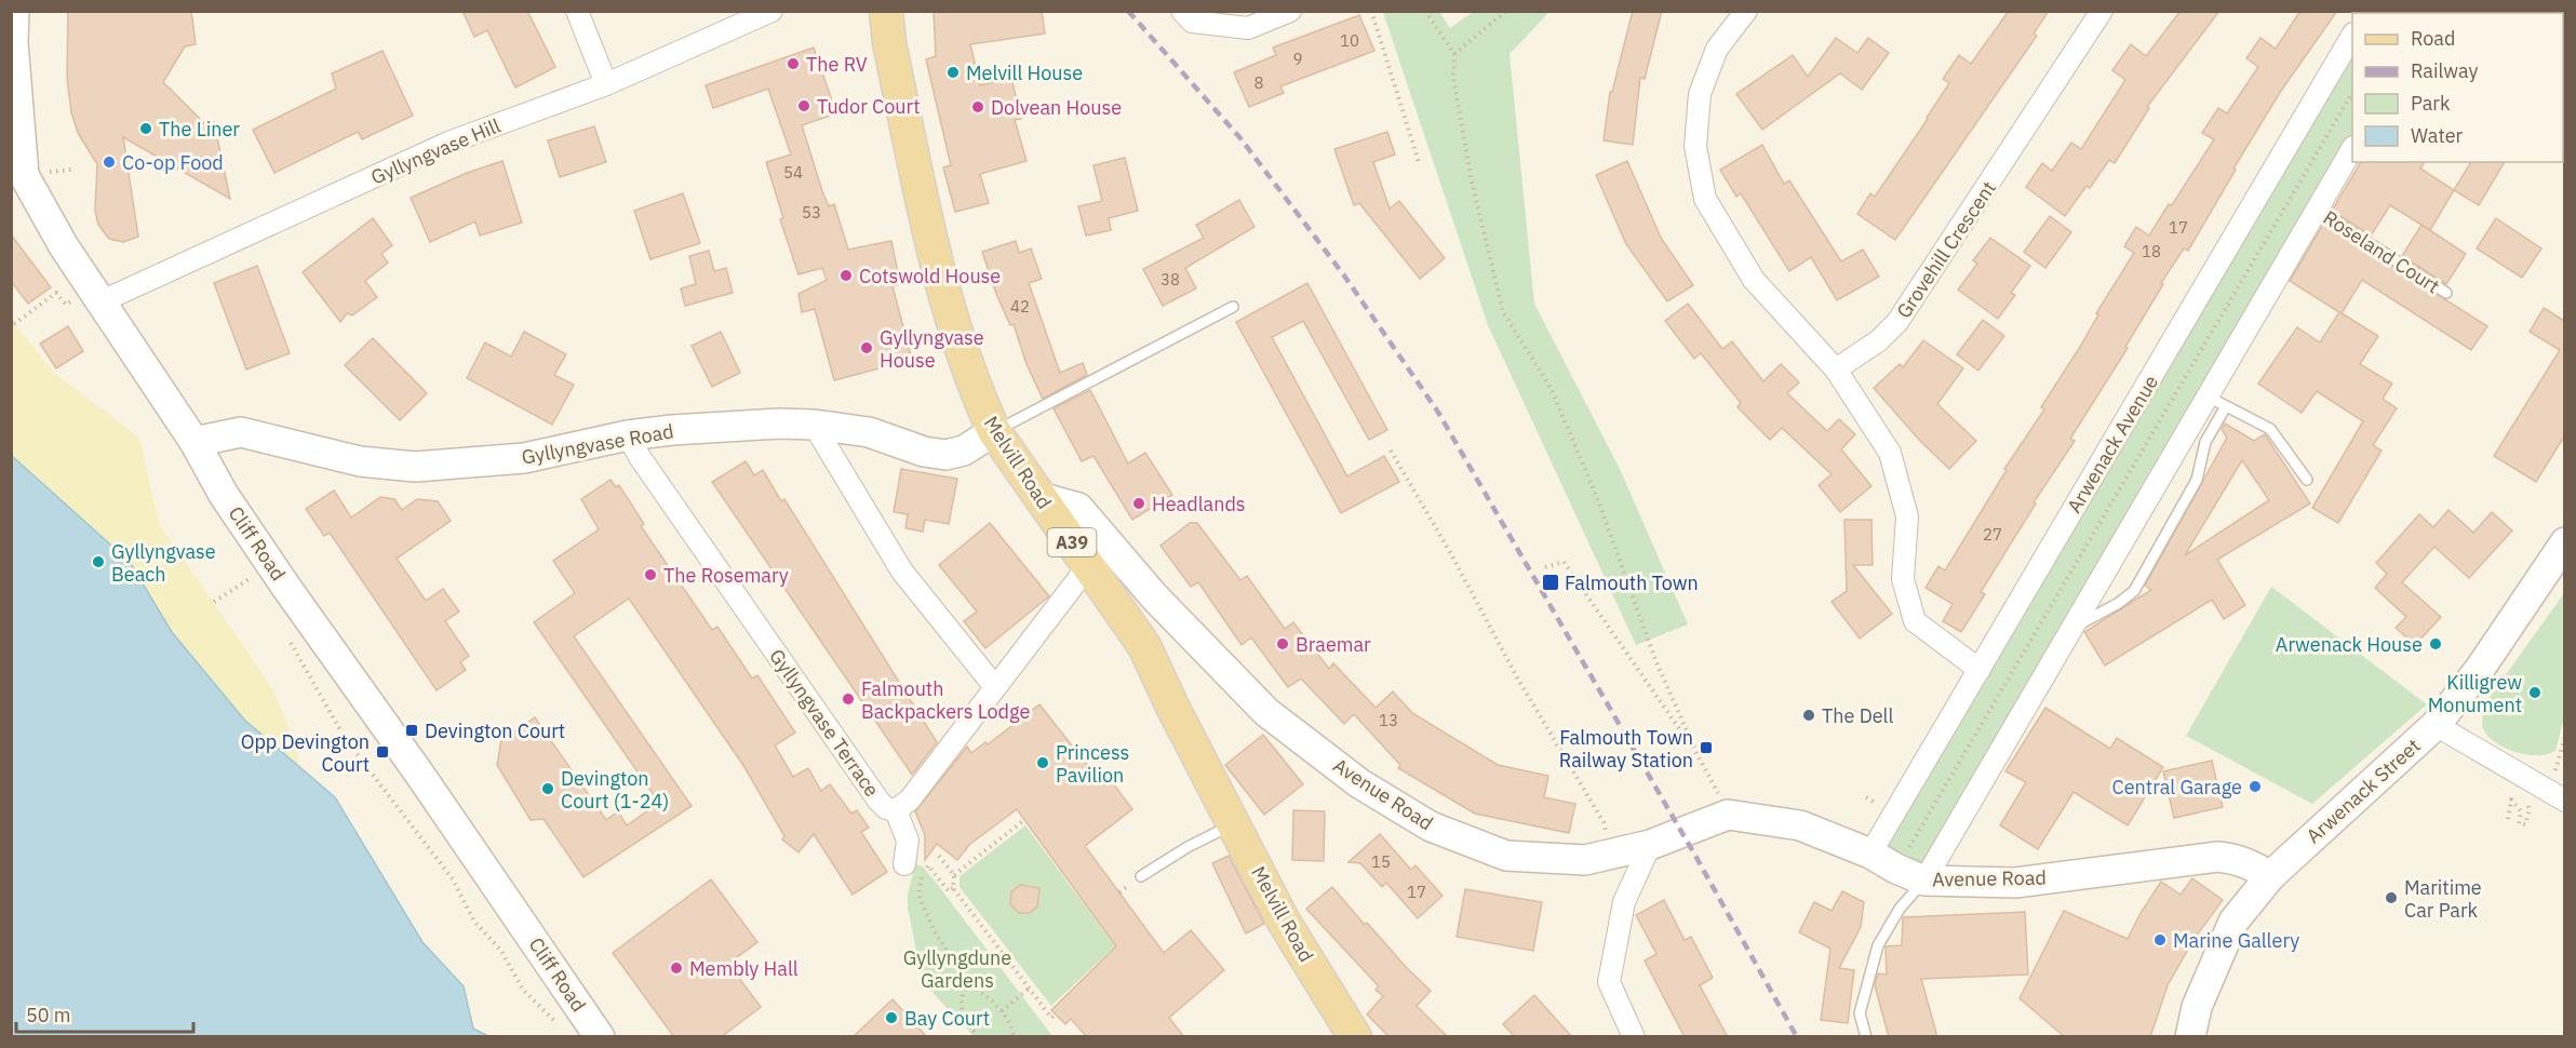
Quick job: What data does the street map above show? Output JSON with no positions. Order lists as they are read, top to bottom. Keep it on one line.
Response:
{"streets":{"main road":["Melvill Road","A39"],"street":["Gyllyngvase Hill","Grovehill Crescent","Gyllyngvase Road","Arwenack Avenue","Cliff Road","Gyllyngvase Terrace","Arwenack Street","Avenue Road"],"lane":["Roseland Court"]},"crossings":[["Gyllyngvase Hill","Cliff Road"],["Gyllyngvase Road","Melvill Road"],["Gyllyngvase Road","Cliff Road"],["Gyllyngvase Road","Gyllyngvase Terrace"],["Arwenack Avenue","Avenue Road"],["Melvill Road","Gyllyngvase Terrace"],["Melvill Road","Avenue Road"],["Arwenack Street","Avenue Road"]],"parks":["Gyllyngdune Gardens"],"places":{"other":["The RV","Melvill House","Tudor Court","Dolvean House","The Liner","Co-op Food","Cotswold House","Gyllyngvase House","Headlands","Gyllyngvase Beach","The Rosemary","Braemar","Arwenack House","Killigrew Monument","Falmouth Backpackers Lodge","The Dell","Princess Pavilion","Central Garage","Devington Court (1-24)","Maritime Car Park","Marine Gallery","Membly Hall","Bay Court"],"transit":["Falmouth Town","Devington Court","Falmouth Town Railway Station","Opp Devington Court"]},"house_numbers":["10","9","8","54","53","17","18","38","42","27","13","15","17"],"legend":["Road","Railway","Park","Water"],"scale_bar":"50 m"}
